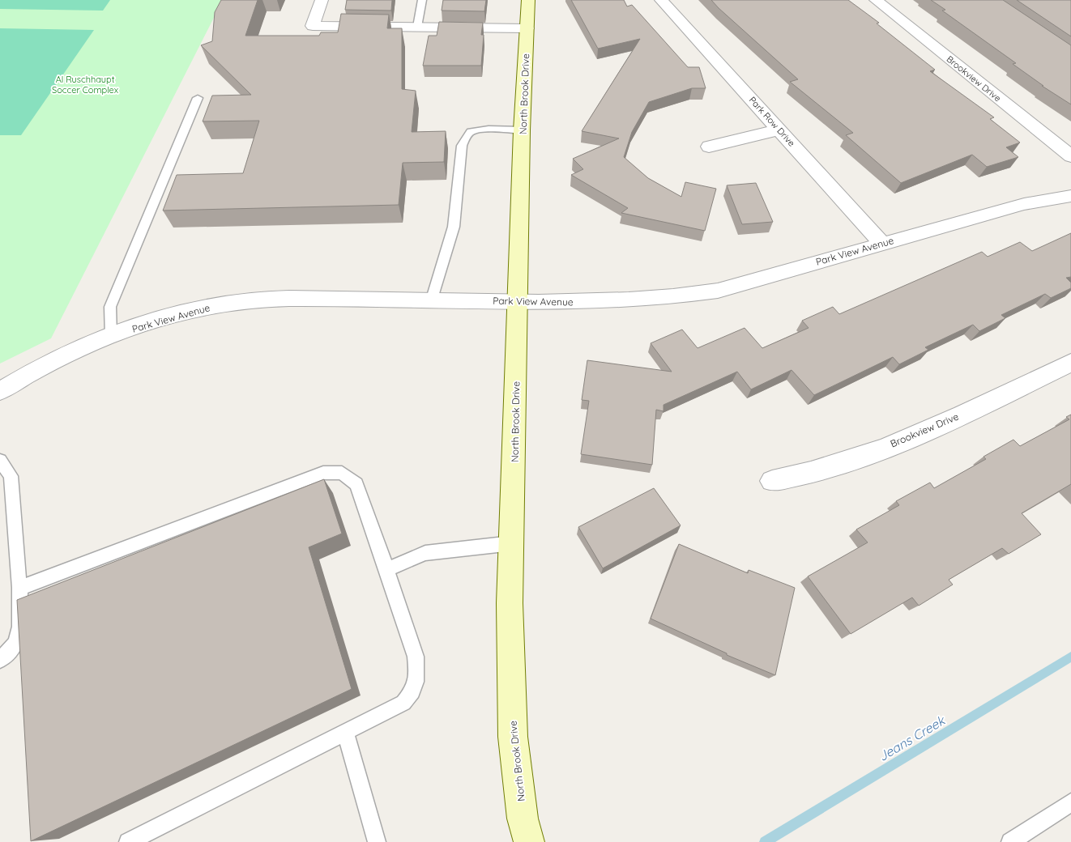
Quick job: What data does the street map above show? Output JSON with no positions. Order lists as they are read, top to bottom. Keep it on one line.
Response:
{"streets":{"street":["Brookview Drive","North Brook Drive","Park Row Drive","Park View Avenue"]},"crossings":[["North Brook Drive","Park View Avenue"],["Park Row Drive","Park View Avenue"]],"water":["Jeans Creek"],"parks":["Al Ruschhaupt Soccer Complex"]}
